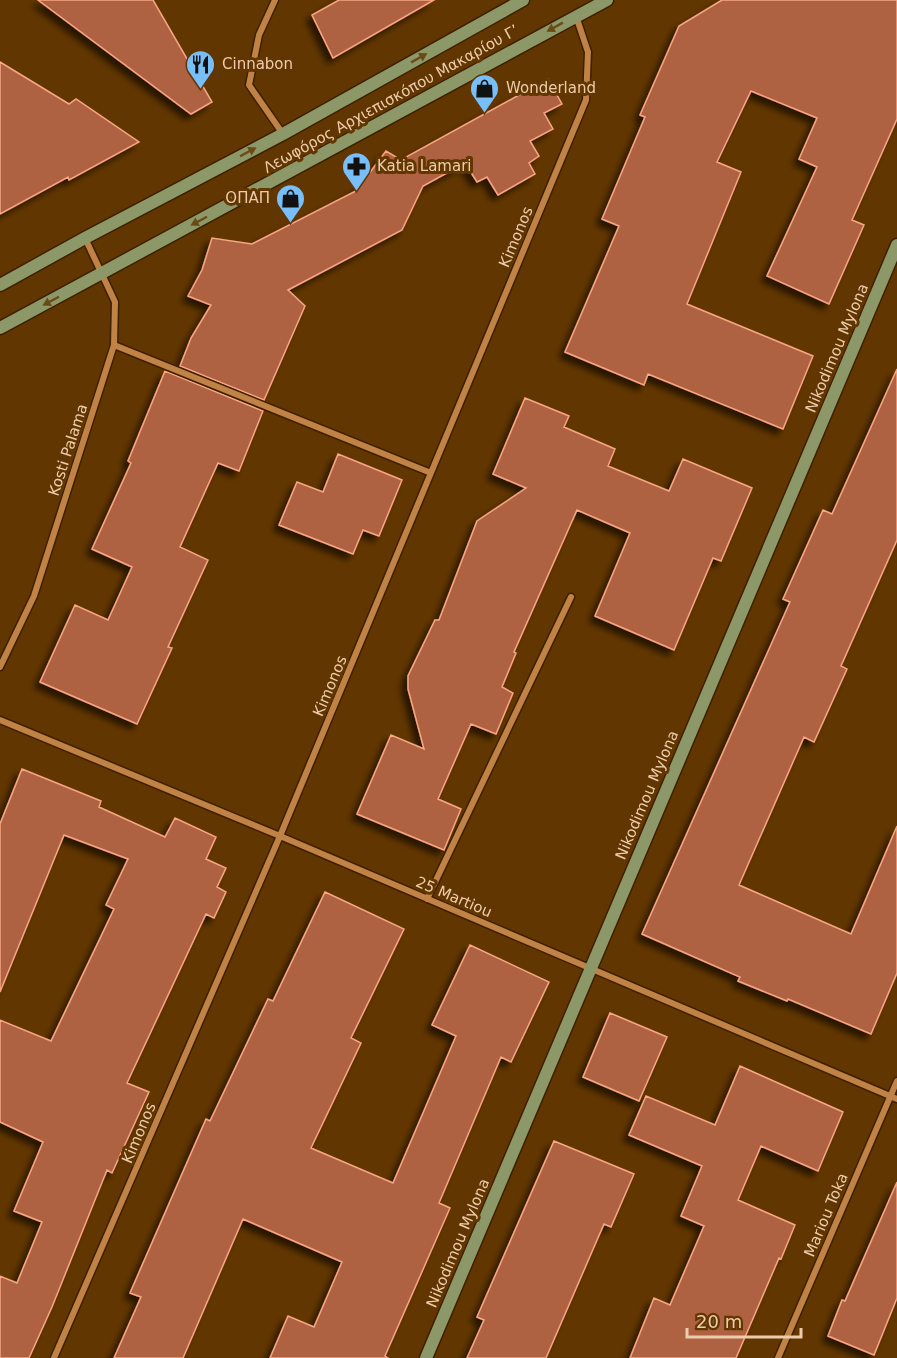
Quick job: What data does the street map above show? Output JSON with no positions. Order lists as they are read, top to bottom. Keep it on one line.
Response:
{"streets":{"main road":["Λεωφόρος Αρχιεπισκόπου Μακαρίου Γ’","Nikodimou Mylona"],"street":["Kimonos","Kosti Palama","25 Martiou","Mariou Toka"]},"crossings":[["Λεωφόρος Αρχιεπισκόπου Μακαρίου Γ’","Kimonos"],["Λεωφόρος Αρχιεπισκόπου Μακαρίου Γ’","Kosti Palama"],["Kimonos","25 Martiou"],["Nikodimou Mylona","25 Martiou"],["25 Martiou","Mariou Toka"]],"places":{"restaurant":["Cinnabon"],"shop":["Wonderland","ΟΠΑΠ"],"pharmacy":["Katia Lamari"]},"scale_bar":"20 m"}
